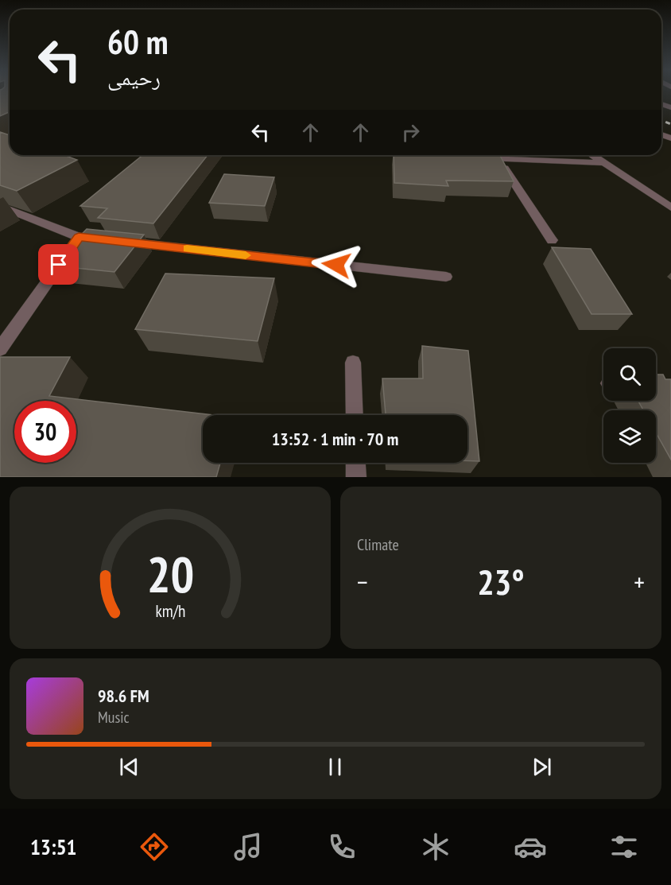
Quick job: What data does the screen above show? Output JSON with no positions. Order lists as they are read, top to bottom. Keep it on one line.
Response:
{"page":{"turn":["60 m","رحیمی"],"limit":"30","trip":"13:52 · 1 min · 70 m","tile":"Climate","heat":["−","23°","+"],"song":["98.6 FM","Music"],"tabs":"13:51","gauge":["20","km/h"]}}
